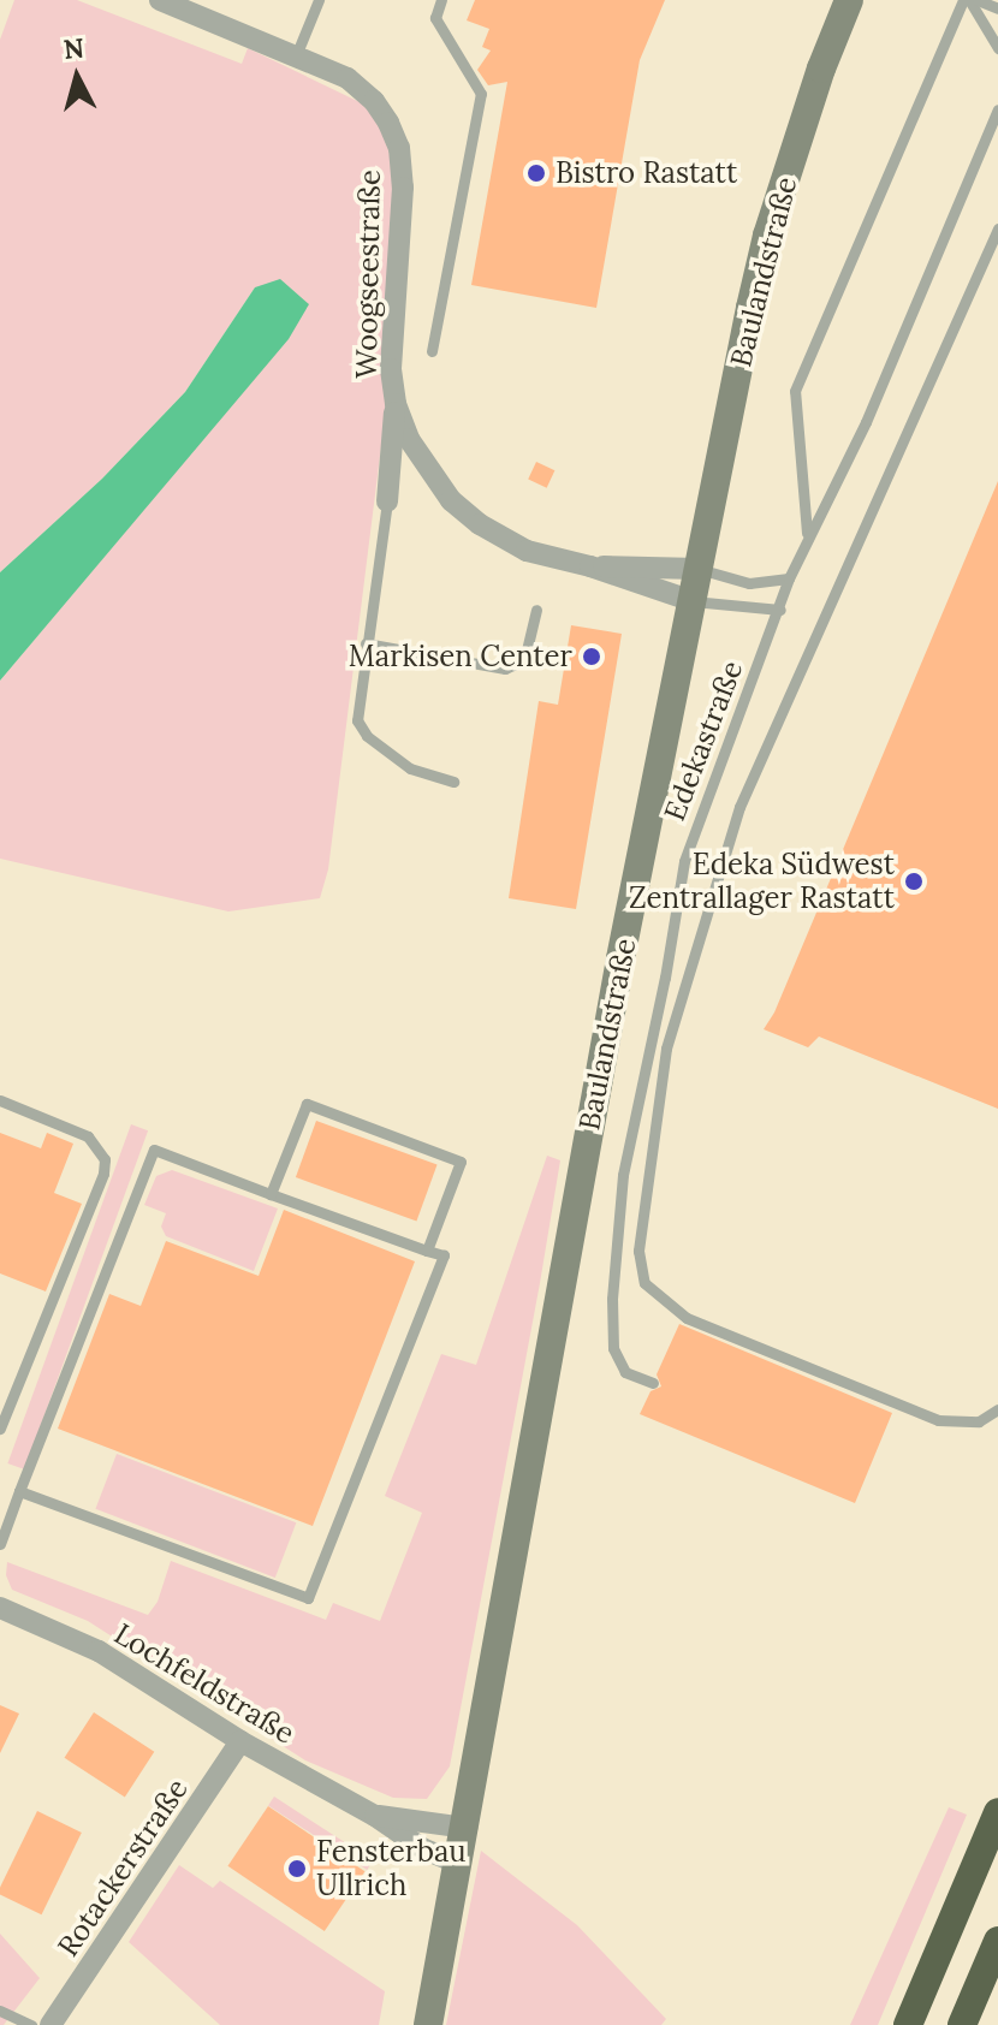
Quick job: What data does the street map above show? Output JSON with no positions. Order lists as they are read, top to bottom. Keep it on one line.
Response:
{"streets":{"street":["Baulandstraße","Woogseestraße","Lochfeldstraße","Rotackerstraße"],"lane":["Edekastraße"]},"crossings":[["Baulandstraße","Woogseestraße"],["Baulandstraße","Lochfeldstraße"],["Lochfeldstraße","Rotackerstraße"]],"places":["Bistro Rastatt","Markisen Center","Edeka Südwest Zentrallager Rastatt","Fensterbau Ullrich"],"north":"top"}
